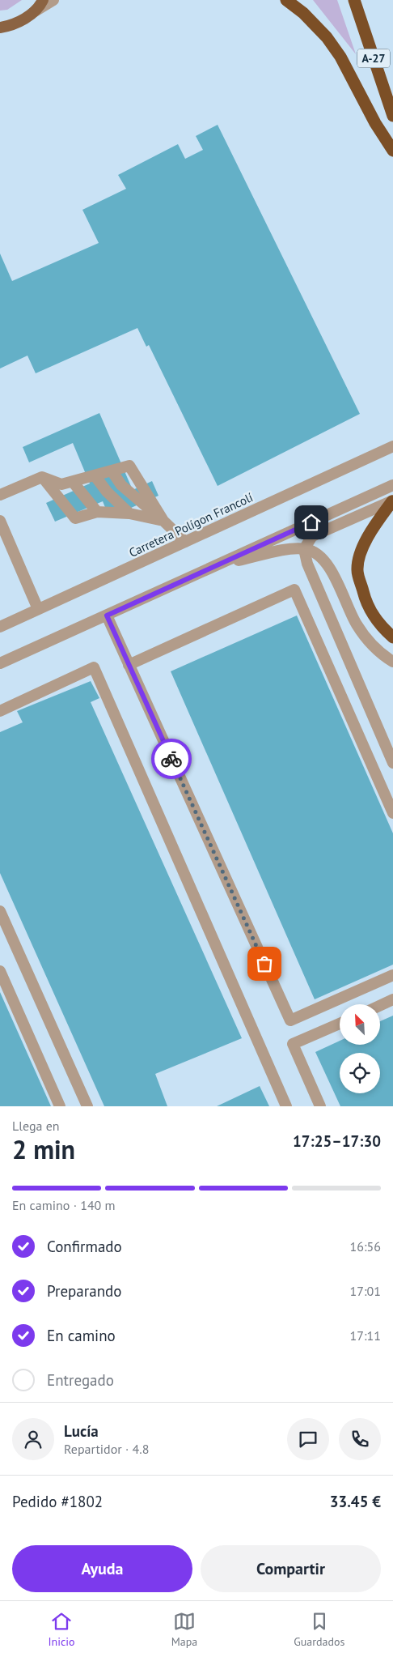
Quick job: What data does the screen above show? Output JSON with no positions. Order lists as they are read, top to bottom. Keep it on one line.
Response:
{"streets":{"highway":["A-27"],"street":["Carretera Polígon Francolí"]},"north":"top left","page":{"heading":["2 min","Llega en","17:25–17:30"],"panel":["Lucía","Repartidor · 4.8","Pedido #1802","33.45 €"],"bar":"En camino · 140 m","list":[["Confirmado","16:56"],["Preparando","17:01"],["En camino","17:11"],"Entregado"],"buttons":["Ayuda","Compartir"],"tabs":["Inicio","Mapa","Guardados"]}}
